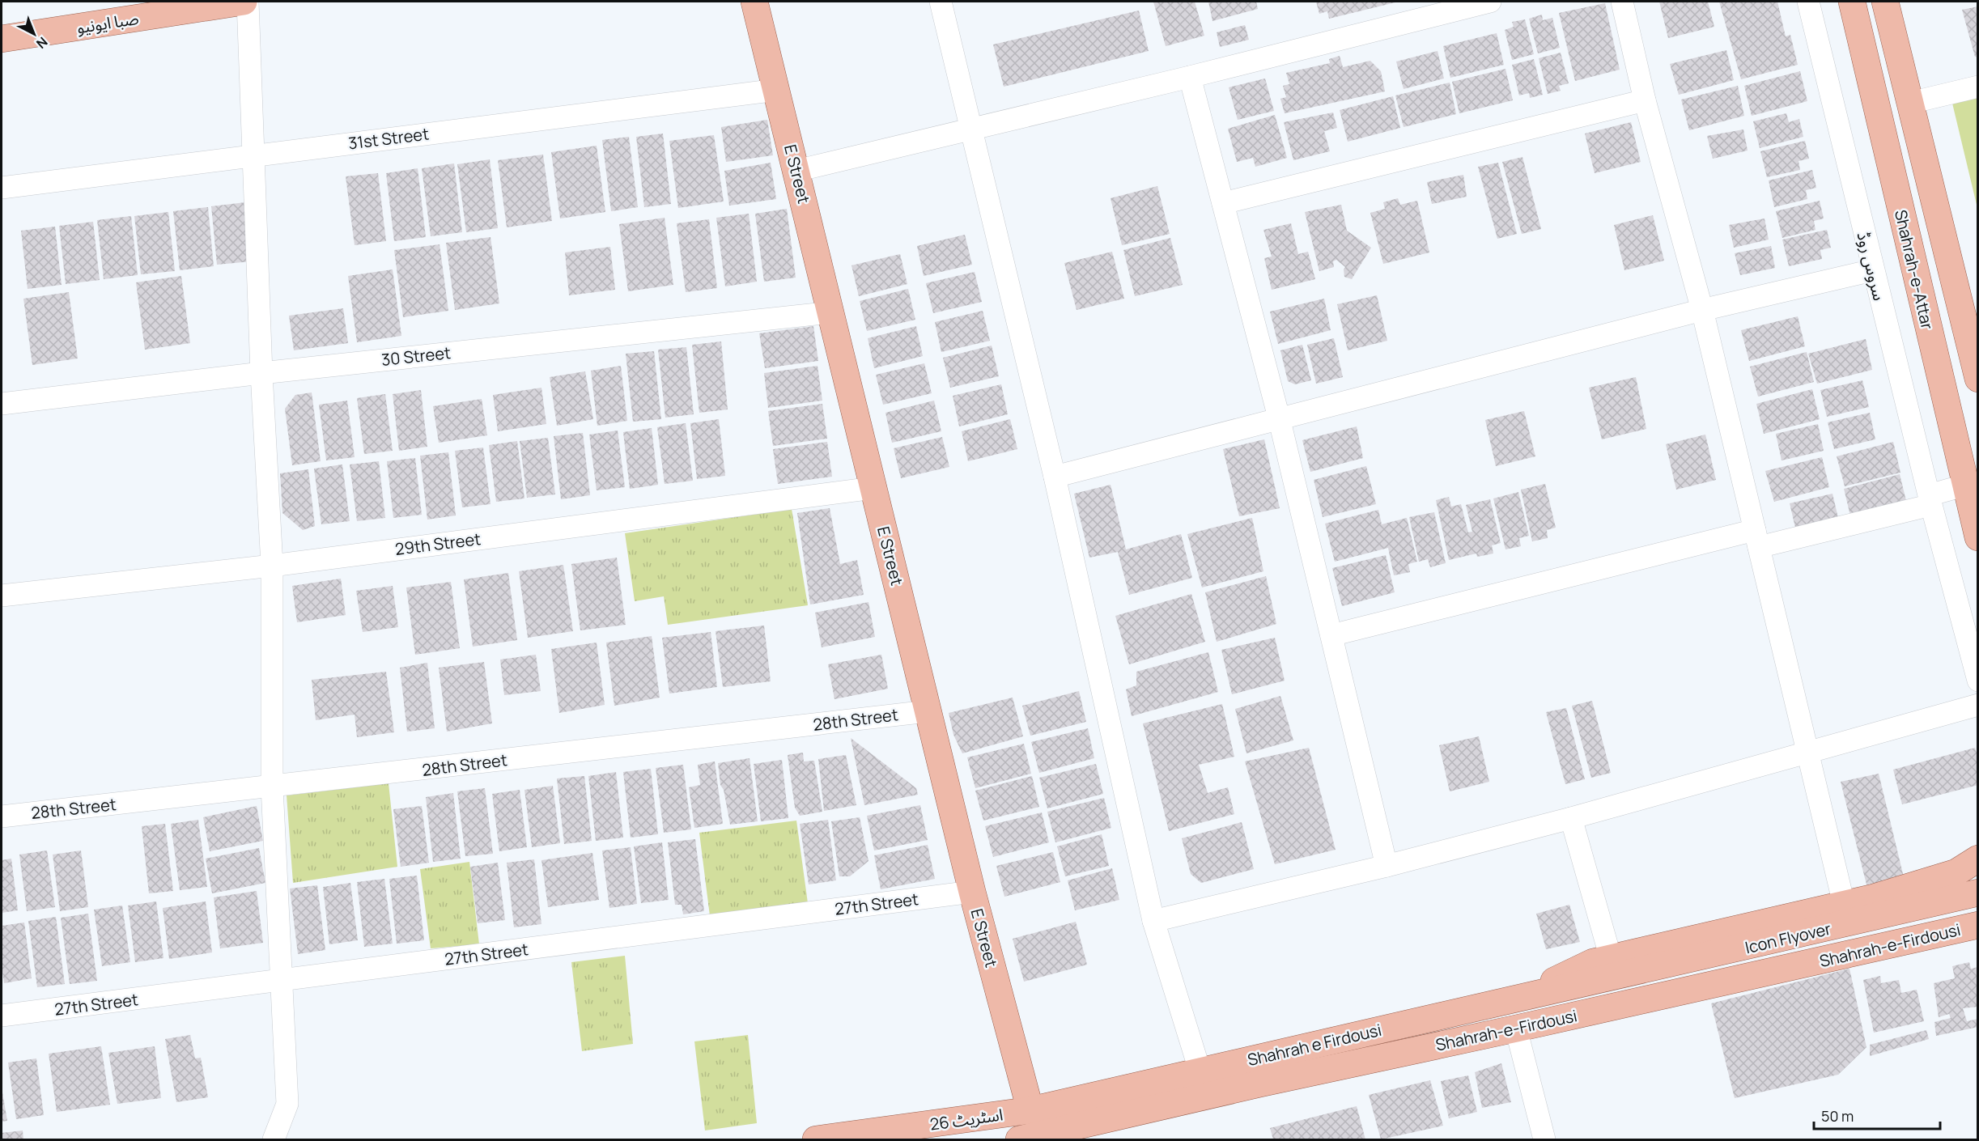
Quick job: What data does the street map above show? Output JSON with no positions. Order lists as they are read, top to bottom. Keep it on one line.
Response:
{"streets":{"main road":["صبا ایونیو","E Street","Shahrah-e-Attar","Icon Flyover","Shahrah-e-Firdousi","Shahrah e Firdousi","اسٹریٹ 26"],"street":["31st Street","سروس روڈ","30 Street","29th Street","28th Street","27th Street"]},"crossings":[["31st Street","E Street"],["E Street","30 Street"],["E Street","29th Street"],["E Street","28th Street"],["E Street","27th Street"],["E Street","Shahrah e Firdousi"],["E Street","اسٹریٹ 26"],["Icon Flyover","Shahrah e Firdousi"],["Shahrah e Firdousi","اسٹریٹ 26"]],"scale_bar":"50 m","north":"bottom right"}
